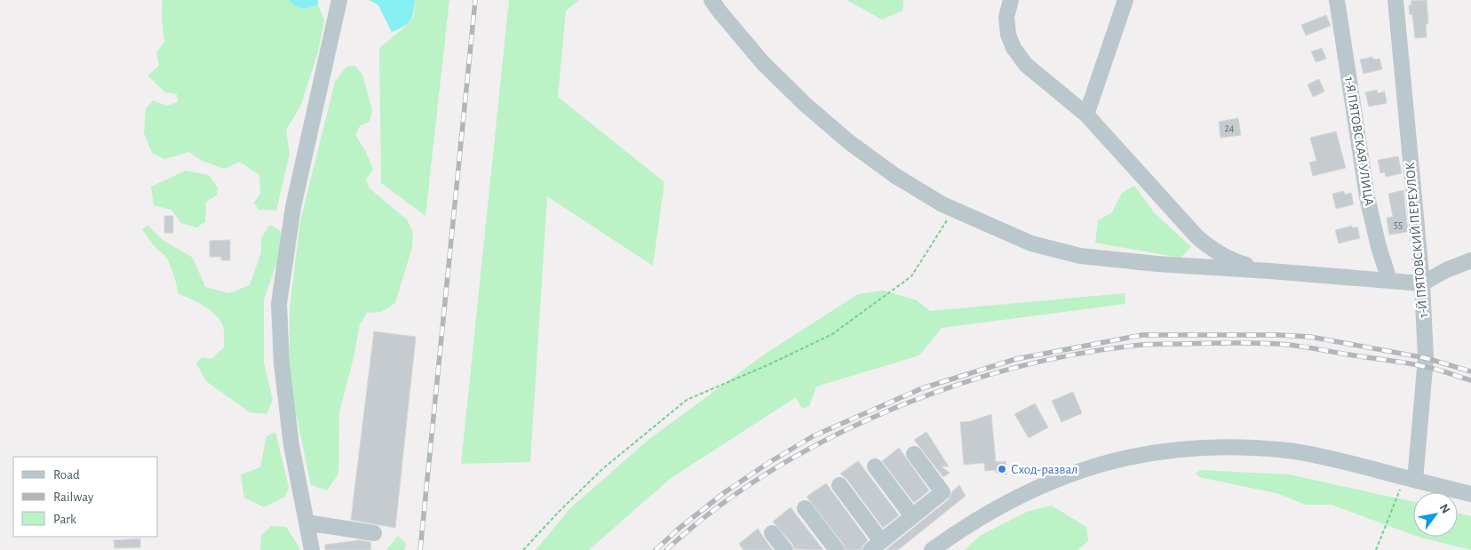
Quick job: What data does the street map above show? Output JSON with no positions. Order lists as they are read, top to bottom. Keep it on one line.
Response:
{"streets":{"street":["1-Я ПЯТОВСКАЯ УЛИЦА","1-Й ПЯТОВСКИЙ ПЕРЕУЛОК"]},"places":["Сход-развал"],"house_numbers":["24","55"],"legend":["Road","Railway","Park"],"north":"top right"}
